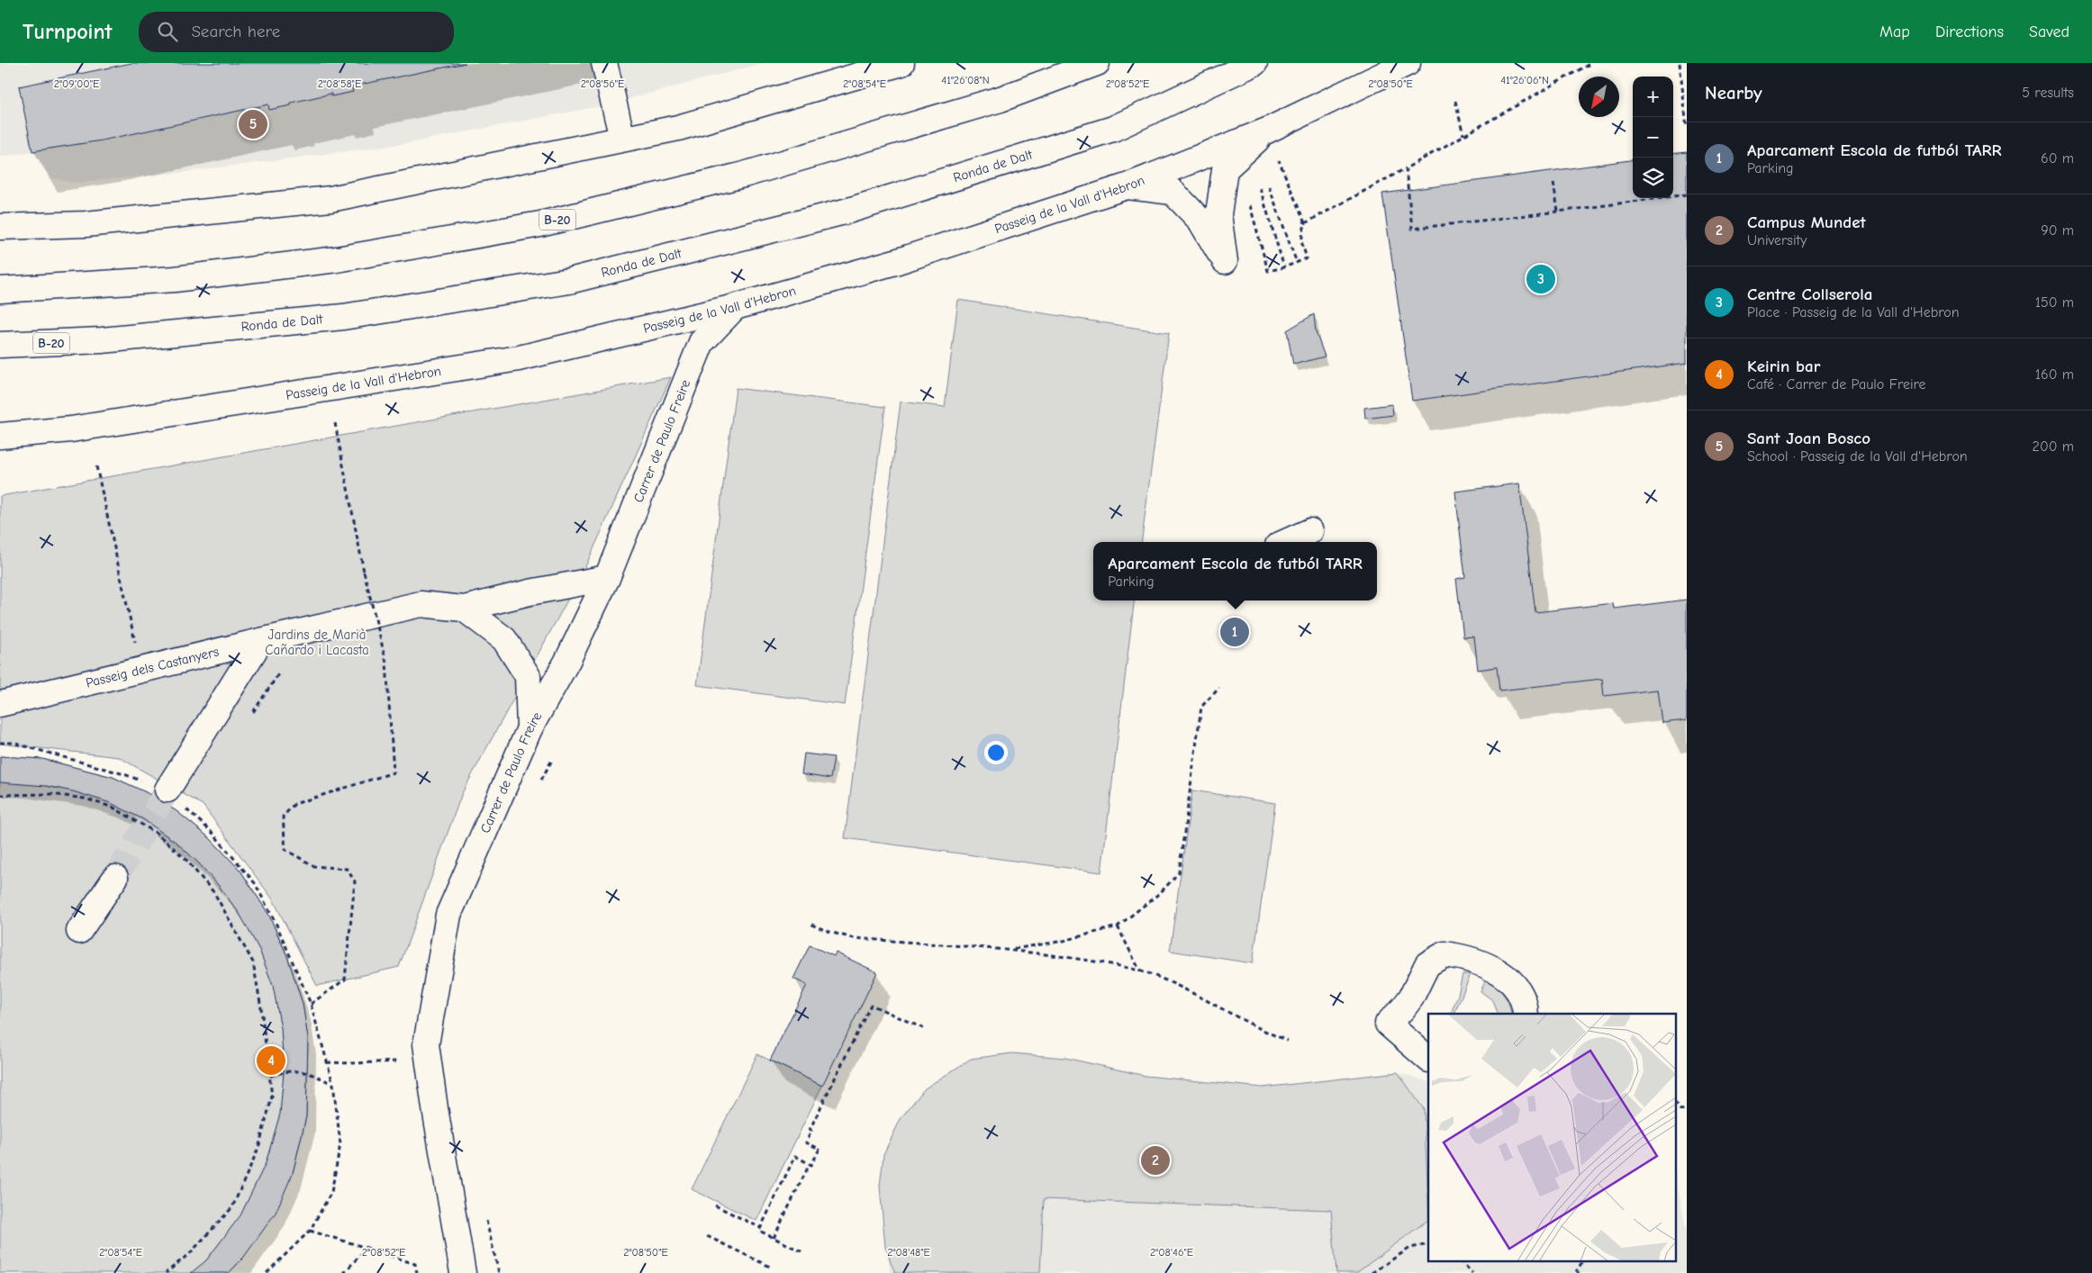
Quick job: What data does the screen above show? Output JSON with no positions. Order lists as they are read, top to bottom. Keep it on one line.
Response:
{"streets":{"main road":["Ronda de Dalt","Passeig de la Vall d'Hebron","B-20","Carrer de Paulo Freire","Passeig dels Castanyers"]},"crossings":[["Passeig de la Vall d'Hebron","Carrer de Paulo Freire"],["Carrer de Paulo Freire","Passeig dels Castanyers"]],"parks":["Jardins de Marià Cañardo i Lacasta"],"north":"bottom left","page":{"header":"Turnpoint","search":"Search here","nav":["Map","Directions","Saved"],"heading":["Nearby","5 results"],"map_buttons":["+","−"],"pins":["5","3","1","4","2"],"list":[{"mark":"1","name":"Aparcament Escola de futból TARR","note":"Parking","value":"60 m"},{"mark":"2","name":"Campus Mundet","note":"University","value":"90 m"},{"mark":"3","name":"Centre Collserola","note":"Place · Passeig de la Vall d'Hebron","value":"150 m"},{"mark":"4","name":"Keirin bar","note":"Café · Carrer de Paulo Freire","value":"160 m"},{"mark":"5","name":"Sant Joan Bosco","note":"School · Passeig de la Vall d'Hebron","value":"200 m"}],"popup":["Aparcament Escola de futból TARR","Parking"]},"coordinates":["41°26'08\"N","41°26'06\"N","2°09'00\"E","2°08'58\"E","2°08'56\"E","2°08'54\"E","2°08'52\"E","2°08'50\"E","2°08'48\"E","2°08'46\"E"]}
